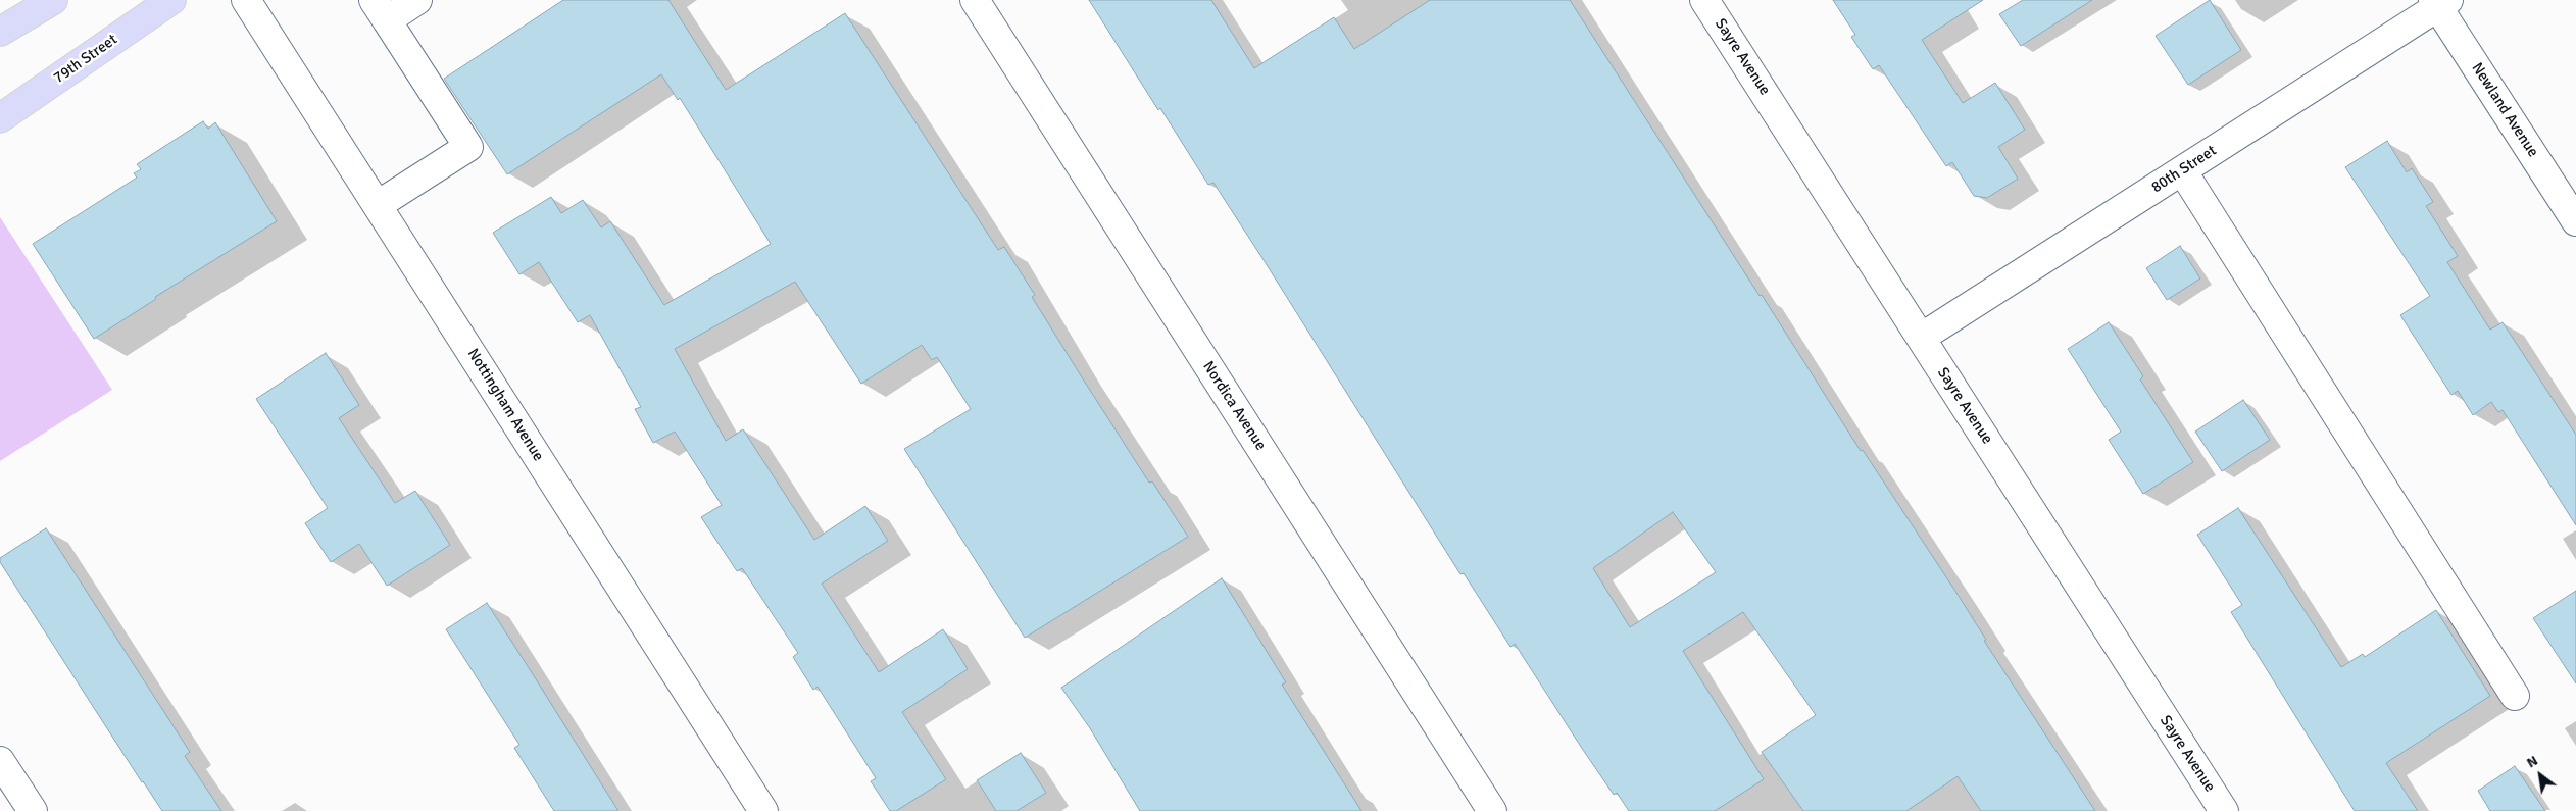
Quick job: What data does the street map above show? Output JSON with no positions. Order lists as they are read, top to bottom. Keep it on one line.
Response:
{"streets":{"main road":["79th Street"],"street":["Sayre Avenue","Newland Avenue","80th Street","Nottingham Avenue","Nordica Avenue"]},"crossings":[["Sayre Avenue","80th Street"],["Newland Avenue","80th Street"]],"north":"top left"}
